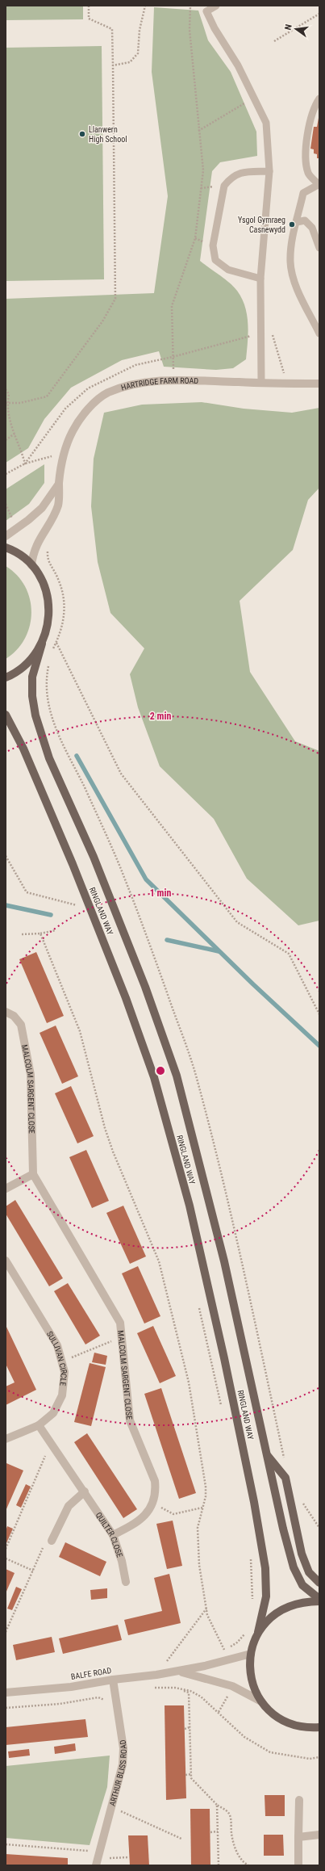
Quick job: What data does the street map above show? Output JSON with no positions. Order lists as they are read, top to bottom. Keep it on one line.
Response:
{"streets":{"main road":["RINGLAND WAY","BALFE ROAD"],"street":["HARTRIDGE FARM ROAD","MALCOLM SARGENT CLOSE","SULLIVAN CIRCLE","QUILTER CLOSE","ARTHUR BLISS ROAD"]},"crossings":[["HARTRIDGE FARM ROAD","RINGLAND WAY"],["RINGLAND WAY","BALFE ROAD"],["MALCOLM SARGENT CLOSE","QUILTER CLOSE"],["SULLIVAN CIRCLE","QUILTER CLOSE"],["BALFE ROAD","ARTHUR BLISS ROAD"]],"places":["Llanwern High School","Ysgol Gymraeg Casnewydd"],"north":"left","rings":["2 min","1 min"]}
